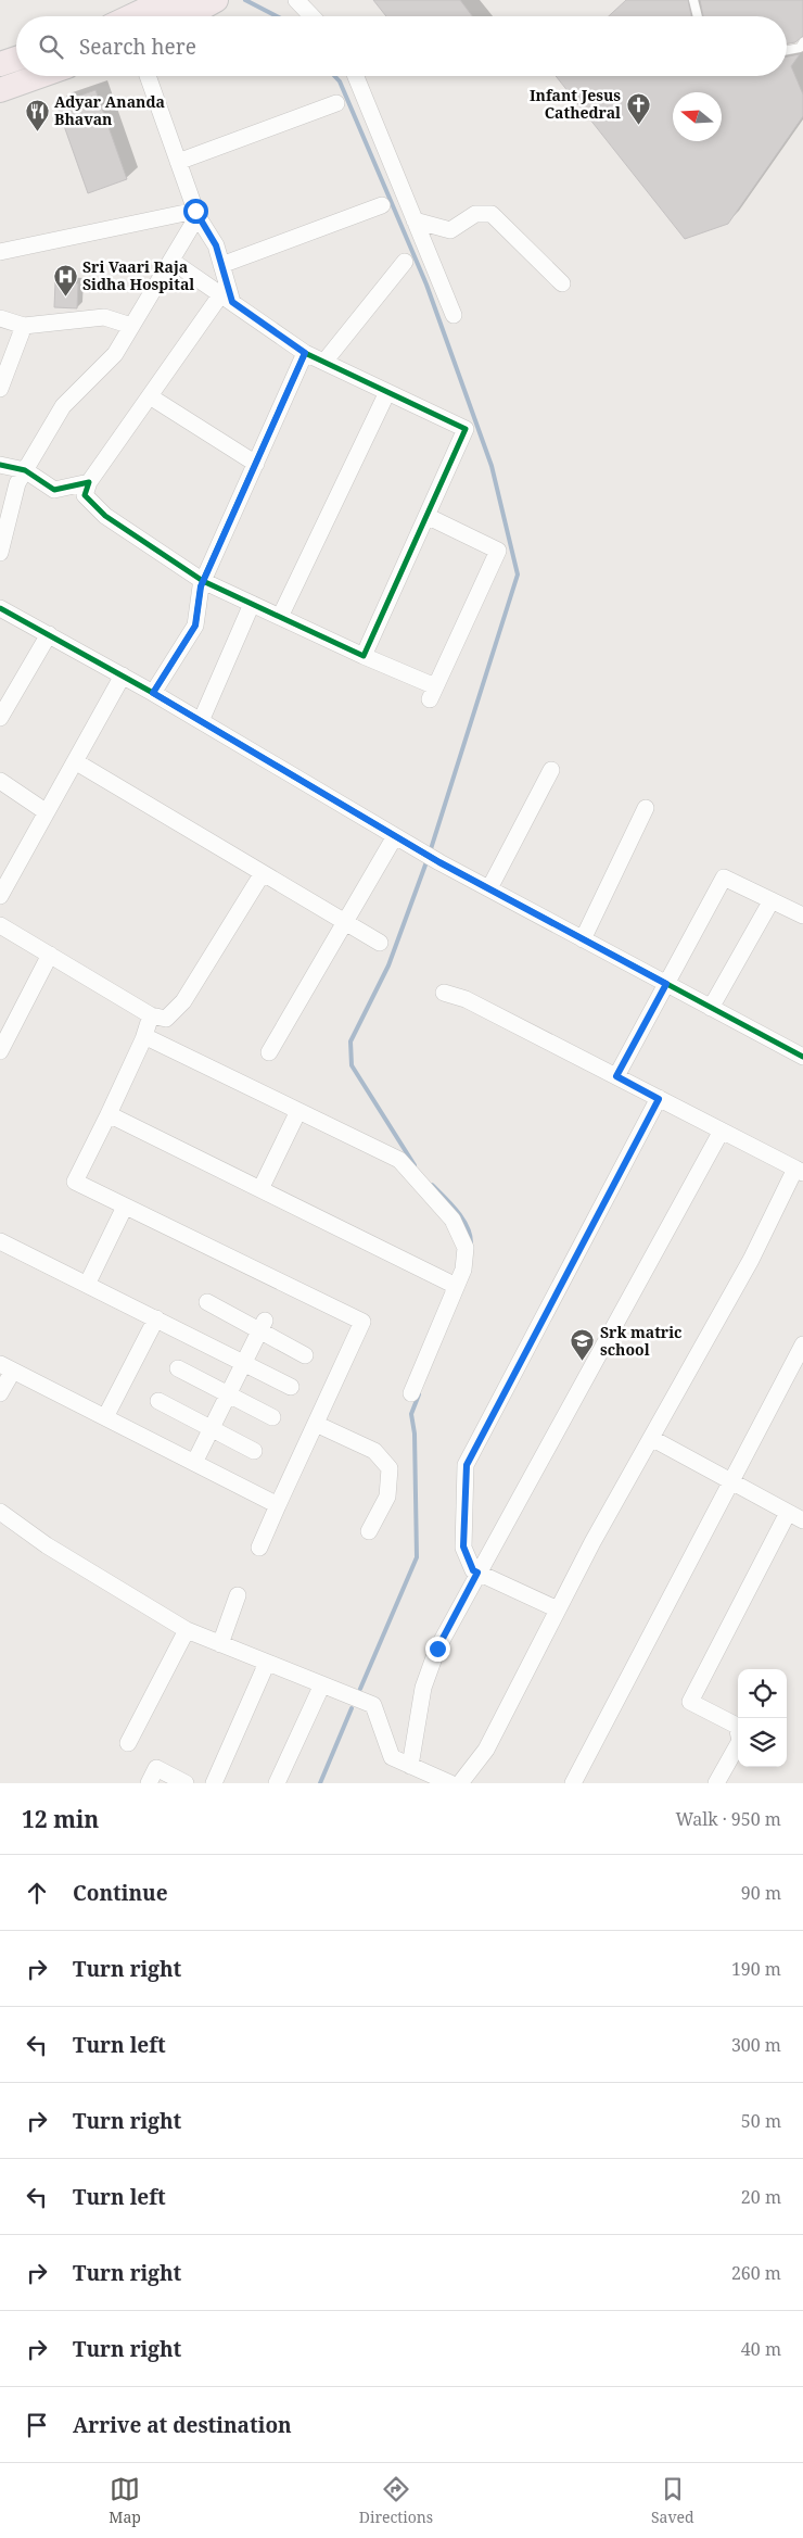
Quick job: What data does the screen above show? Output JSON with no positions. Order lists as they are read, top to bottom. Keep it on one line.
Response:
{"places":{"church":["Infant Jesus Cathedral"],"restaurant":["Adyar Ananda Bhavan"],"hospital":["Sri Vaari Raja Sidha Hospital"],"school or university":["Srk matric school"]},"north":"left","page":{"search":"Search here","heading":["12 min","Walk · 950 m"],"list":[["Continue","90 m"],["Turn right","190 m"],["Turn left","300 m"],["Turn right","50 m"],["Turn left","20 m"],["Turn right","260 m"],["Turn right","40 m"],"Arrive at destination"],"nav":["Map","Directions","Saved"]}}
